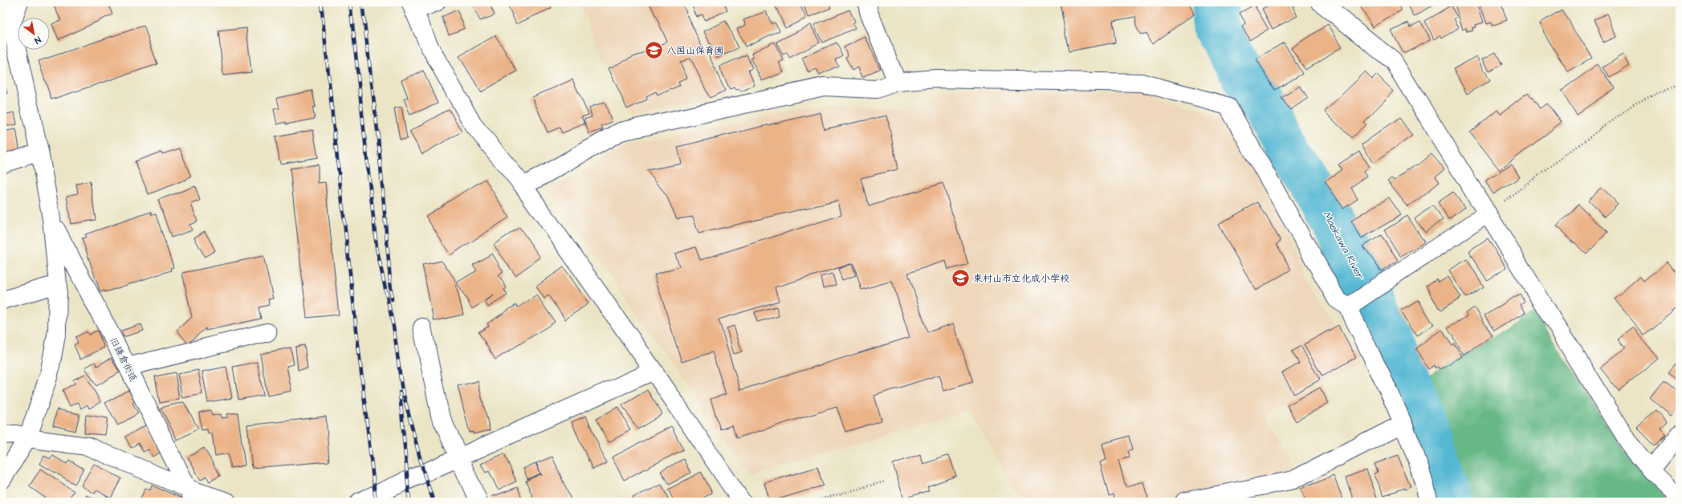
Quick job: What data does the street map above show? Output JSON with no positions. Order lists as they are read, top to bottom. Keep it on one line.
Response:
{"streets":{"street":["旧鎌倉街道"]},"water":["Maekawa River"],"places":{"school or university":["八国山保育園","東村山市立化成小学校"]},"north":"bottom right"}
